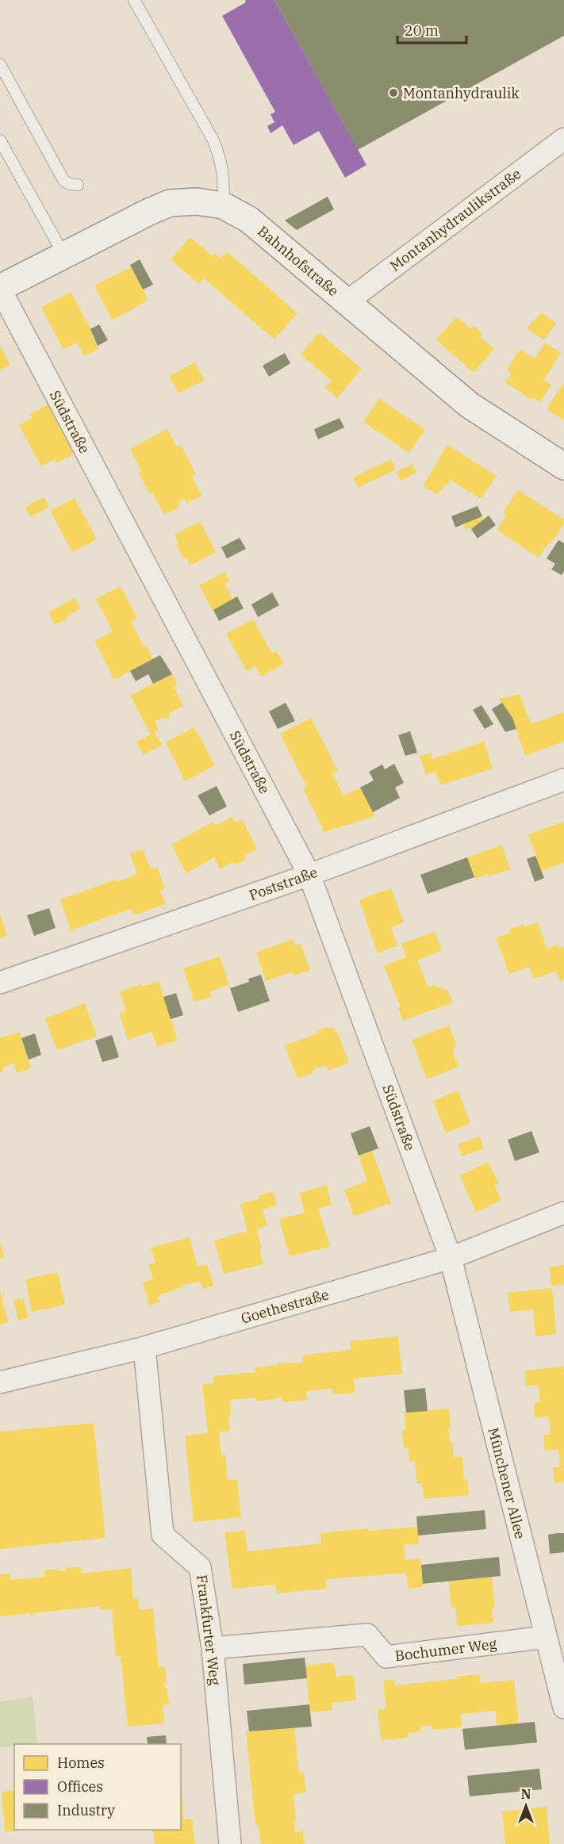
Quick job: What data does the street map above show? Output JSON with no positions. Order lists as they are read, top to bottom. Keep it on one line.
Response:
{"streets":{"main road":["Bahnhofstraße"],"street":["Montanhydraulikstraße","Südstraße","Poststraße","Goethestraße","Münchener Allee","Frankfurter Weg","Bochumer Weg"]},"crossings":[["Montanhydraulikstraße","Bahnhofstraße"],["Bahnhofstraße","Südstraße"],["Südstraße","Poststraße"],["Südstraße","Goethestraße"],["Südstraße","Münchener Allee"],["Goethestraße","Münchener Allee"],["Goethestraße","Frankfurter Weg"],["Münchener Allee","Bochumer Weg"],["Frankfurter Weg","Bochumer Weg"]],"places":["Montanhydraulik"],"legend":["Homes","Offices","Industry"],"scale_bar":"20 m","north":"top"}
